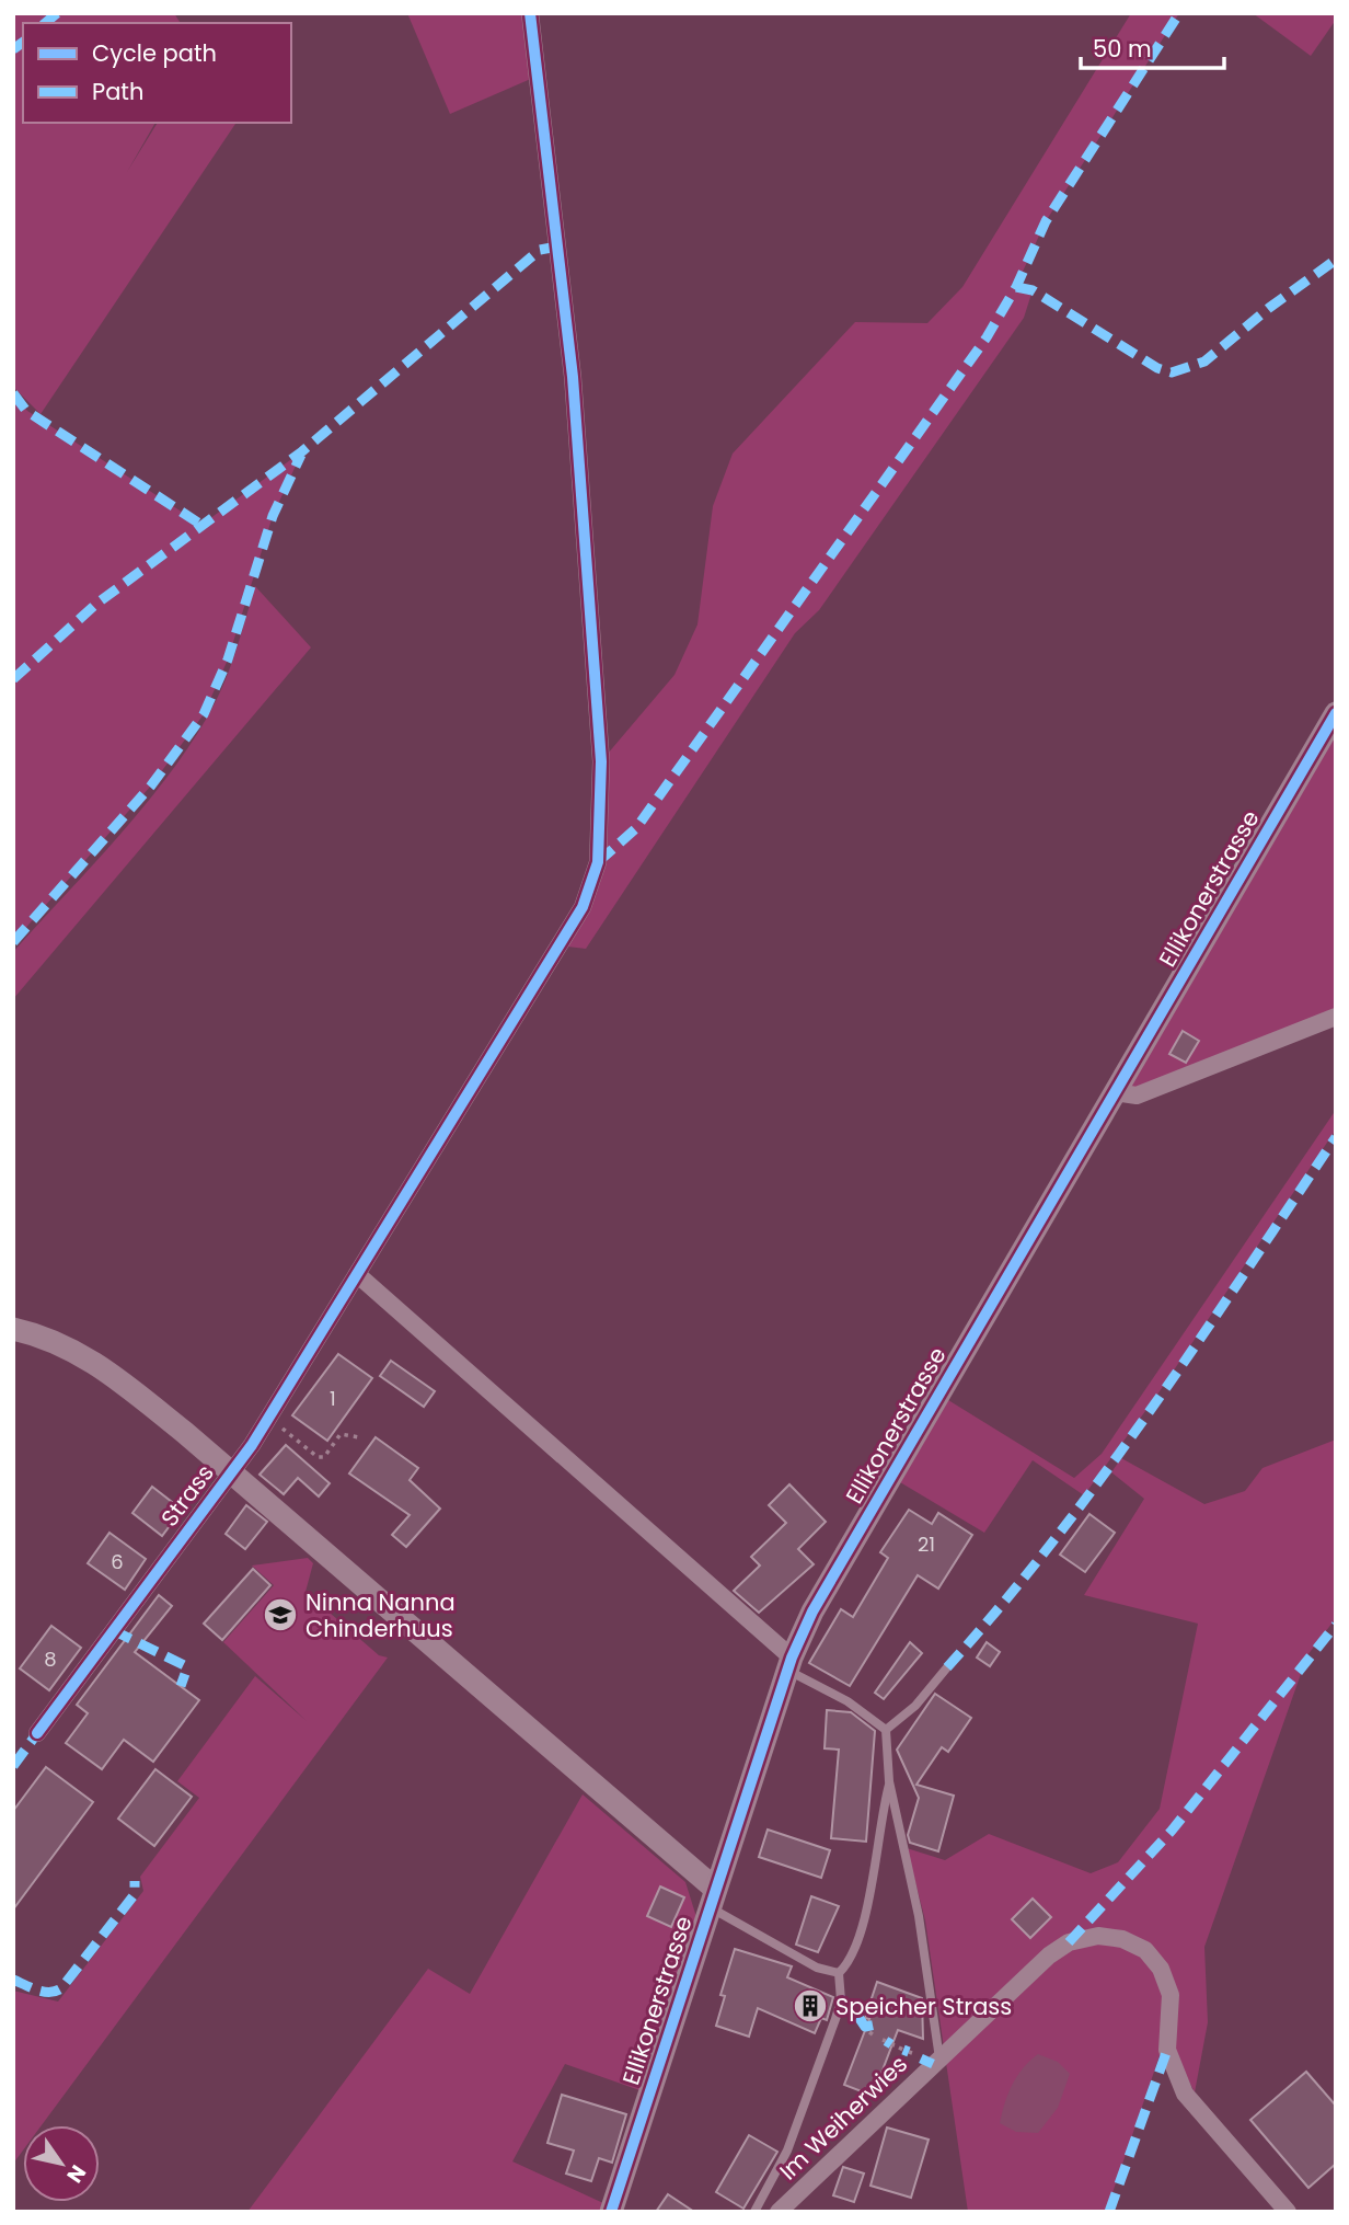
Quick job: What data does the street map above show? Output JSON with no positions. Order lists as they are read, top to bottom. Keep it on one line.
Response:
{"streets":{"street":["Ellikonerstrasse","Strass","Im Weiherwies"]},"places":{"school or university":["Ninna Nanna Chinderhuus"],"building":["Speicher Strass"]},"house_numbers":["1","21","6","8"],"legend":["Cycle path","Path"],"scale_bar":"50 m","north":"bottom right"}
